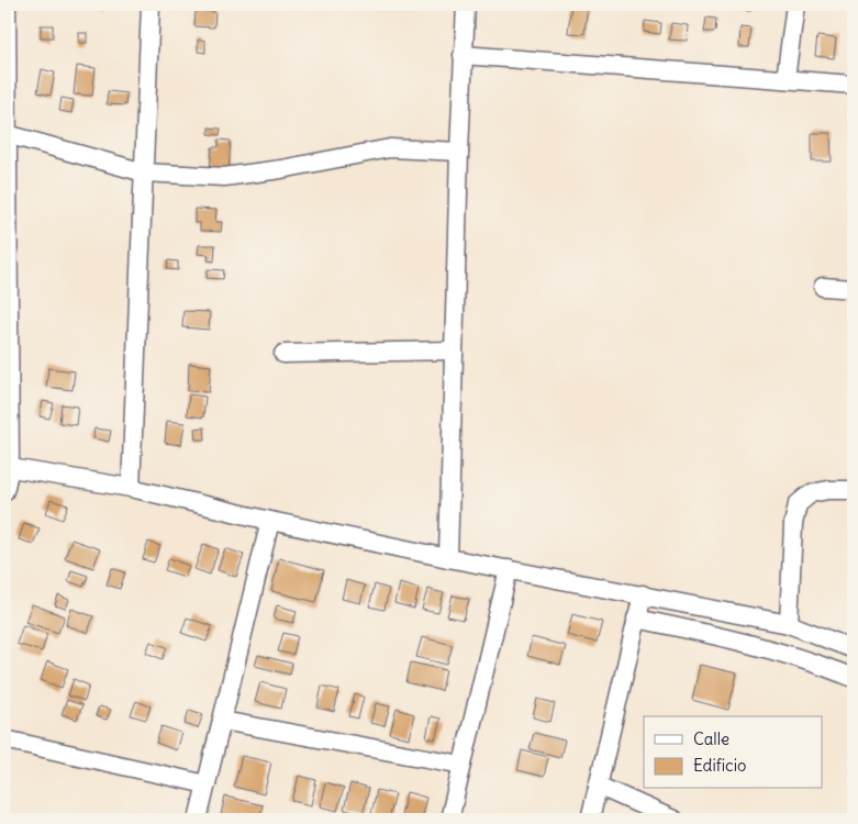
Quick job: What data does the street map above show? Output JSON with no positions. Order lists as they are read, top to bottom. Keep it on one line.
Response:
{"legend":["Calle","Edificio"]}
